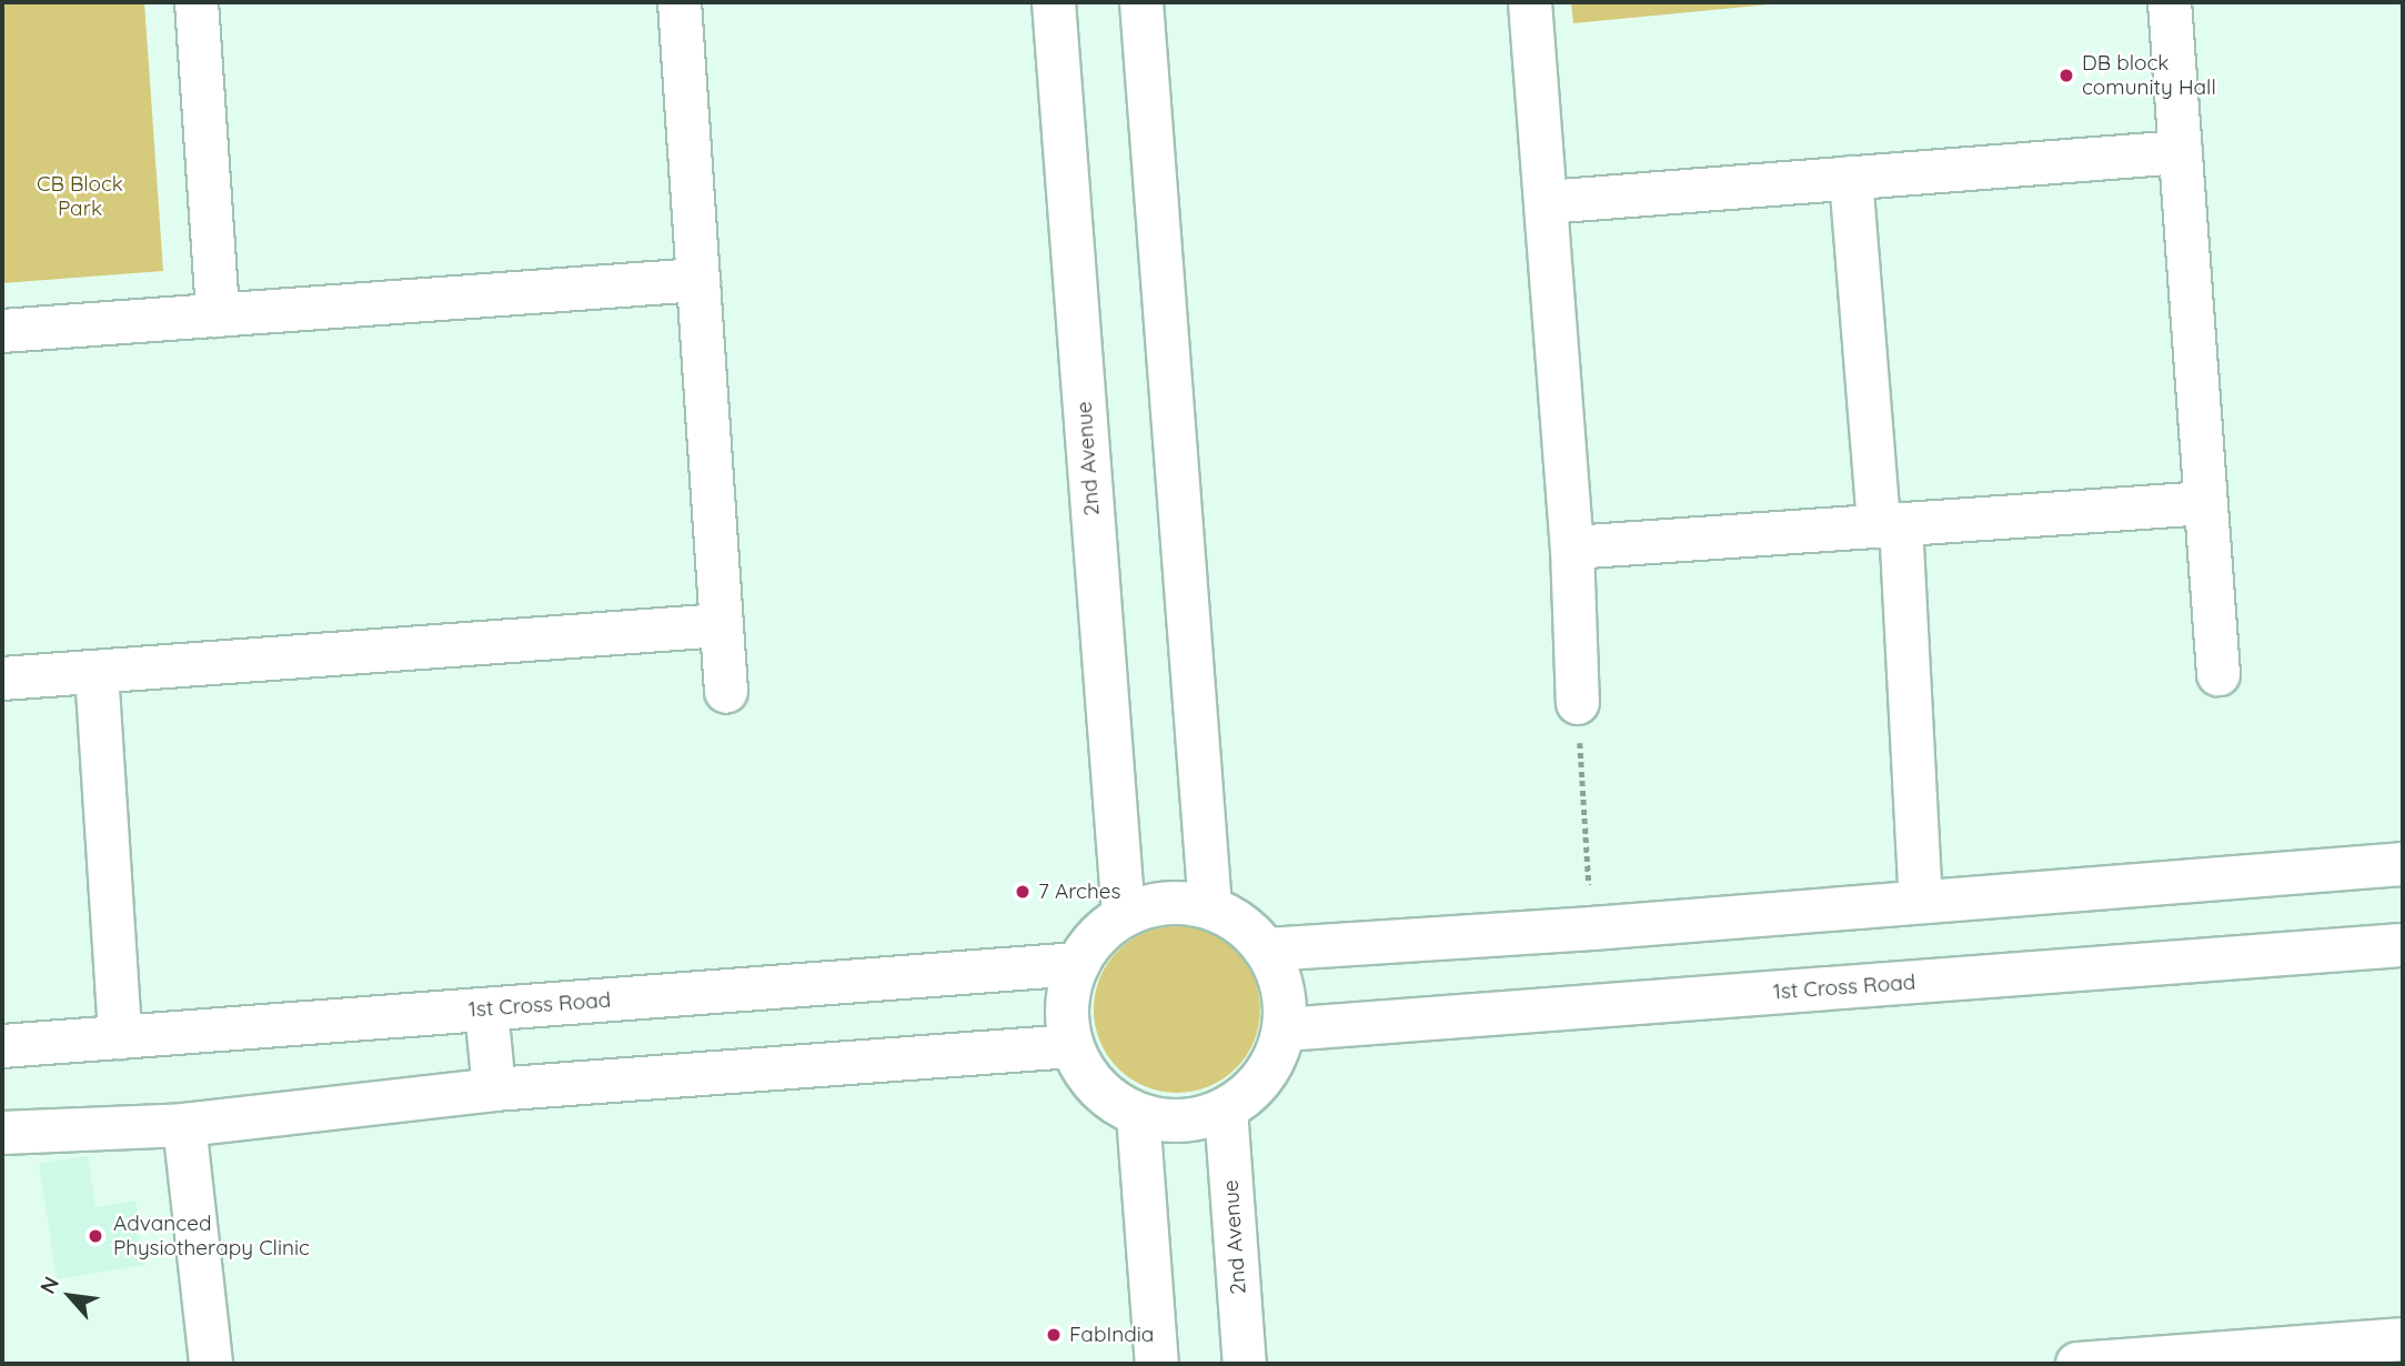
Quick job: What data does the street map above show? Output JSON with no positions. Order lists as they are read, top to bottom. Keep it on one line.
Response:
{"streets":{"street":["2nd Avenue","1st Cross Road"]},"crossings":[["2nd Avenue","1st Cross Road"]],"parks":["CB Block Park"],"places":["DB block comunity Hall","7 Arches","Advanced Physiotherapy Clinic","FabIndia"],"north":"top left"}
